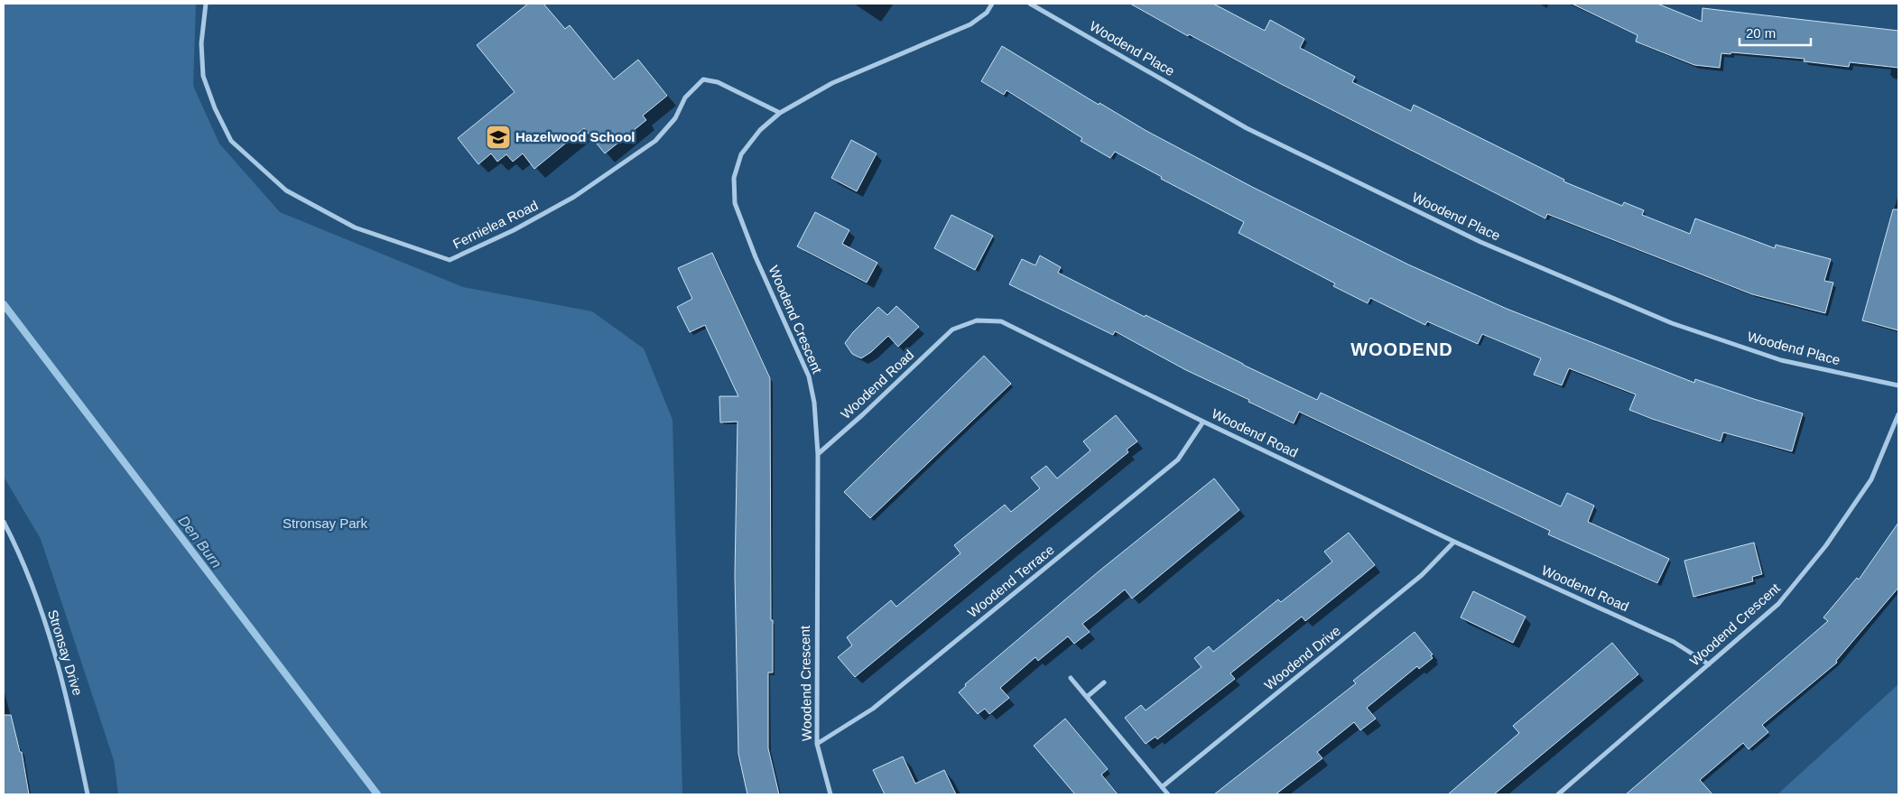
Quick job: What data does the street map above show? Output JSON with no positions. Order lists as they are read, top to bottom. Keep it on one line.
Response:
{"streets":{"street":["Woodend Place","Fernielea Road","Woodend Crescent","Woodend Road","Woodend Terrace","Stronsay Drive","Woodend Drive"]},"crossings":[["Fernielea Road","Woodend Crescent"],["Woodend Crescent","Woodend Road"],["Woodend Crescent","Woodend Terrace"],["Woodend Road","Woodend Terrace"],["Woodend Road","Woodend Drive"]],"districts":["WOODEND"],"water":["Den Burn"],"parks":["Stronsay Park"],"places":{"school or university":["Hazelwood School"]},"scale_bar":"20 m"}
